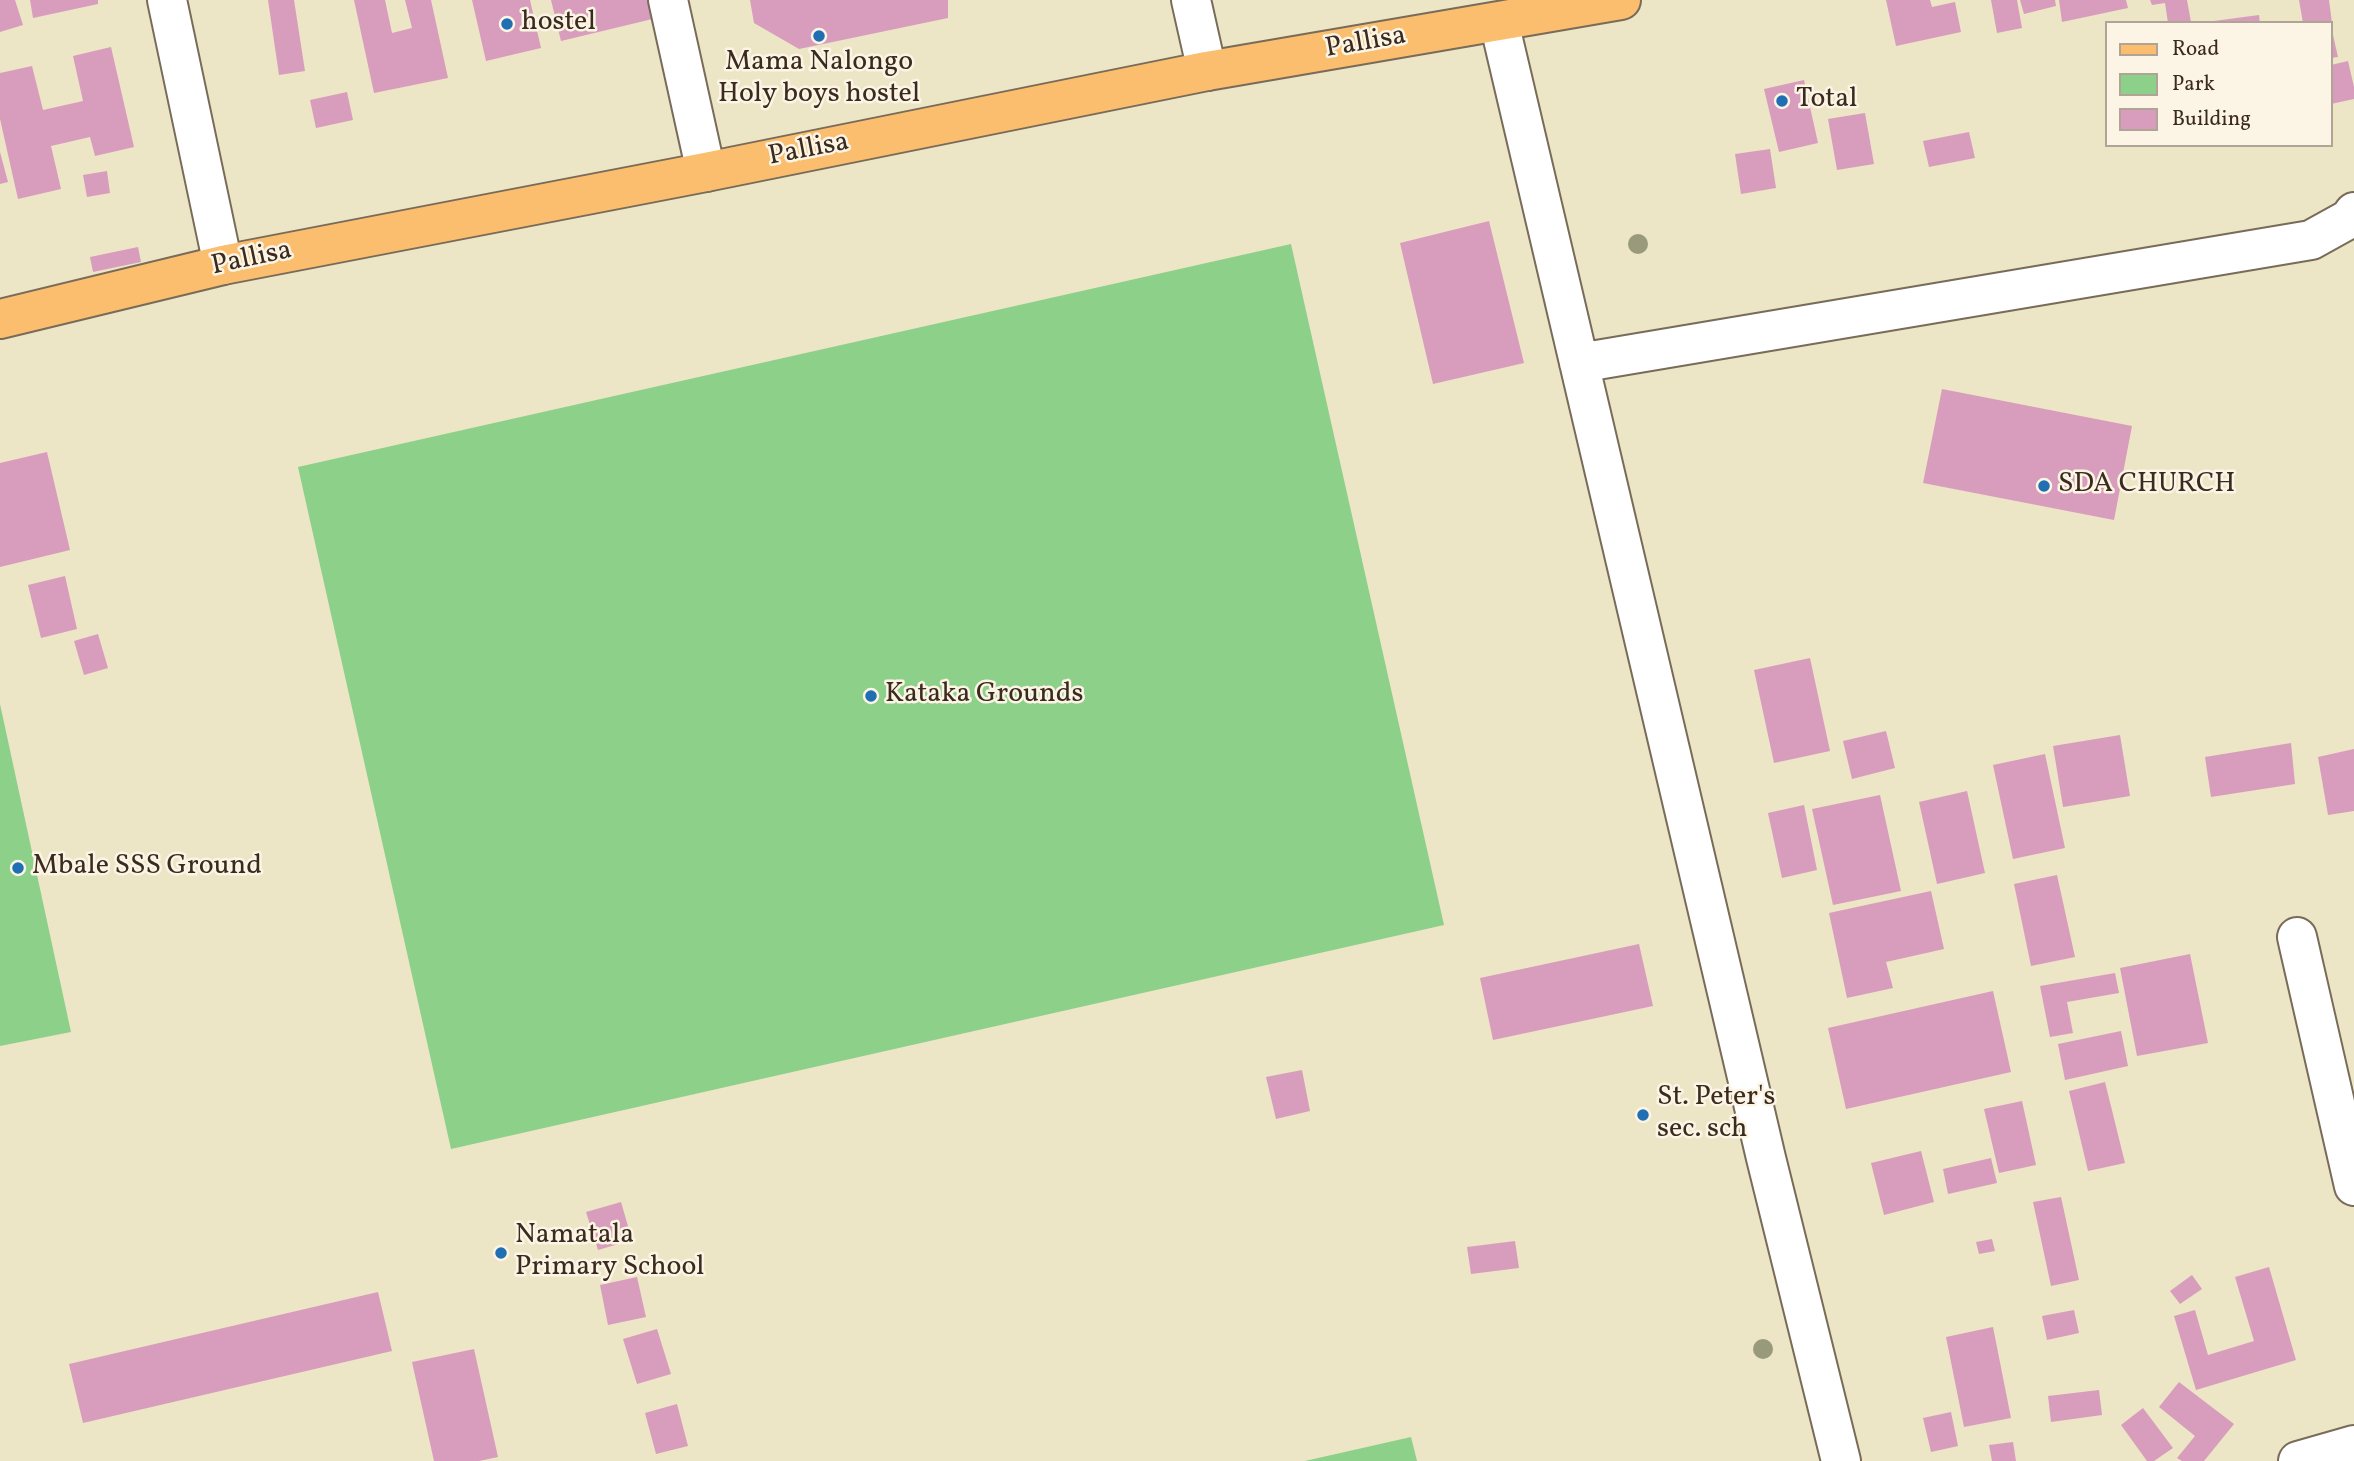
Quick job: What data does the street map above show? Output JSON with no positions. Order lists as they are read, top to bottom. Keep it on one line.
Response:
{"streets":{"main road":["Pallisa"]},"places":["hostel","Mama Nalongo Holy boys hostel","Total","SDA CHURCH","Kataka Grounds","Mbale SSS Ground","St. Peter's sec. sch","Namatala Primary School"],"legend":["Road","Park","Building"]}
